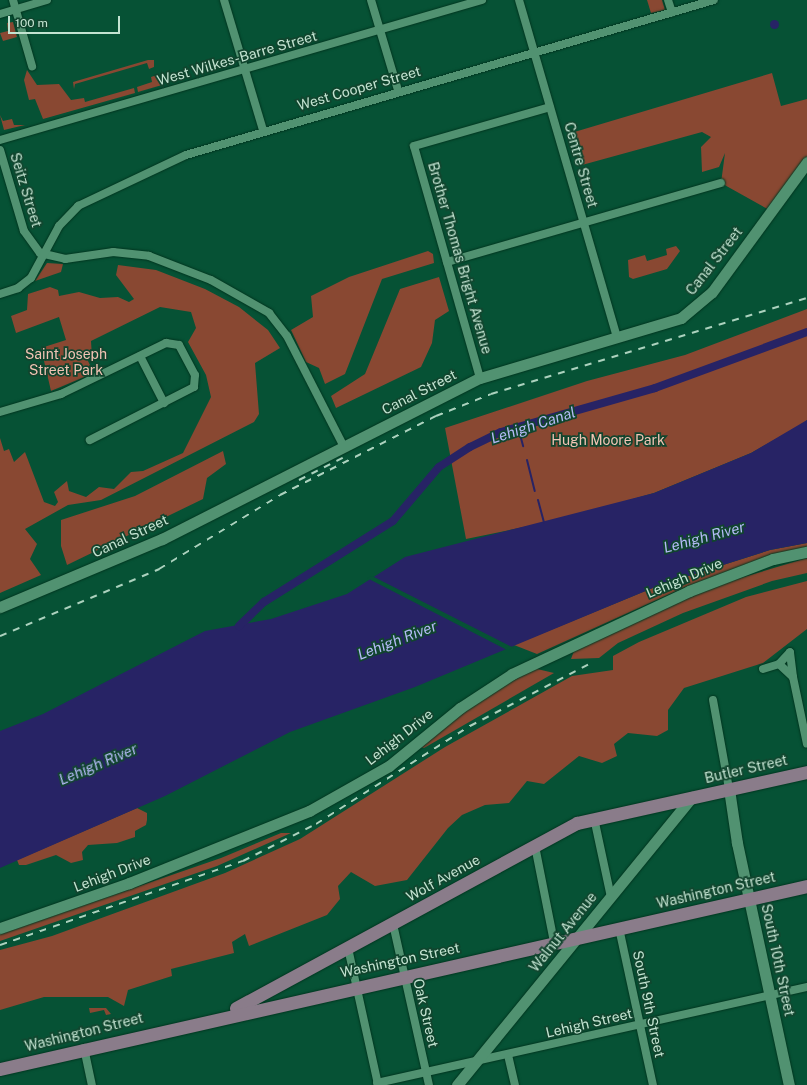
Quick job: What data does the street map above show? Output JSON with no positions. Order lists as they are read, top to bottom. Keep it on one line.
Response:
{"streets":{"main road":["Butler Street","Wolf Avenue","Washington Street"],"street":["West Wilkes-Barre Street","West Cooper Street","Centre Street","Seitz Street","Brother Thomas Bright Avenue","Canal Street","Lehigh Drive","Walnut Avenue","South 10th Street","South 9th Street","Oak Street","Lehigh Street"]},"crossings":[["West Cooper Street","Centre Street"],["West Cooper Street","Seitz Street"],["Centre Street","Brother Thomas Bright Avenue"],["Centre Street","Canal Street"],["Brother Thomas Bright Avenue","Canal Street"],["Butler Street","Wolf Avenue"],["Butler Street","Walnut Avenue"],["Butler Street","South 10th Street"],["Wolf Avenue","Washington Street"],["Wolf Avenue","Walnut Avenue"],["Wolf Avenue","Oak Street"],["Washington Street","Walnut Avenue"],["Washington Street","South 10th Street"],["Washington Street","South 9th Street"],["Washington Street","Oak Street"],["Walnut Avenue","Lehigh Street"],["South 10th Street","Lehigh Street"],["South 9th Street","Lehigh Street"],["Oak Street","Lehigh Street"]],"water":["Lehigh Canal","Lehigh River"],"parks":["Saint Joseph Street Park","Hugh Moore Park"],"scale_bar":"100 m"}
